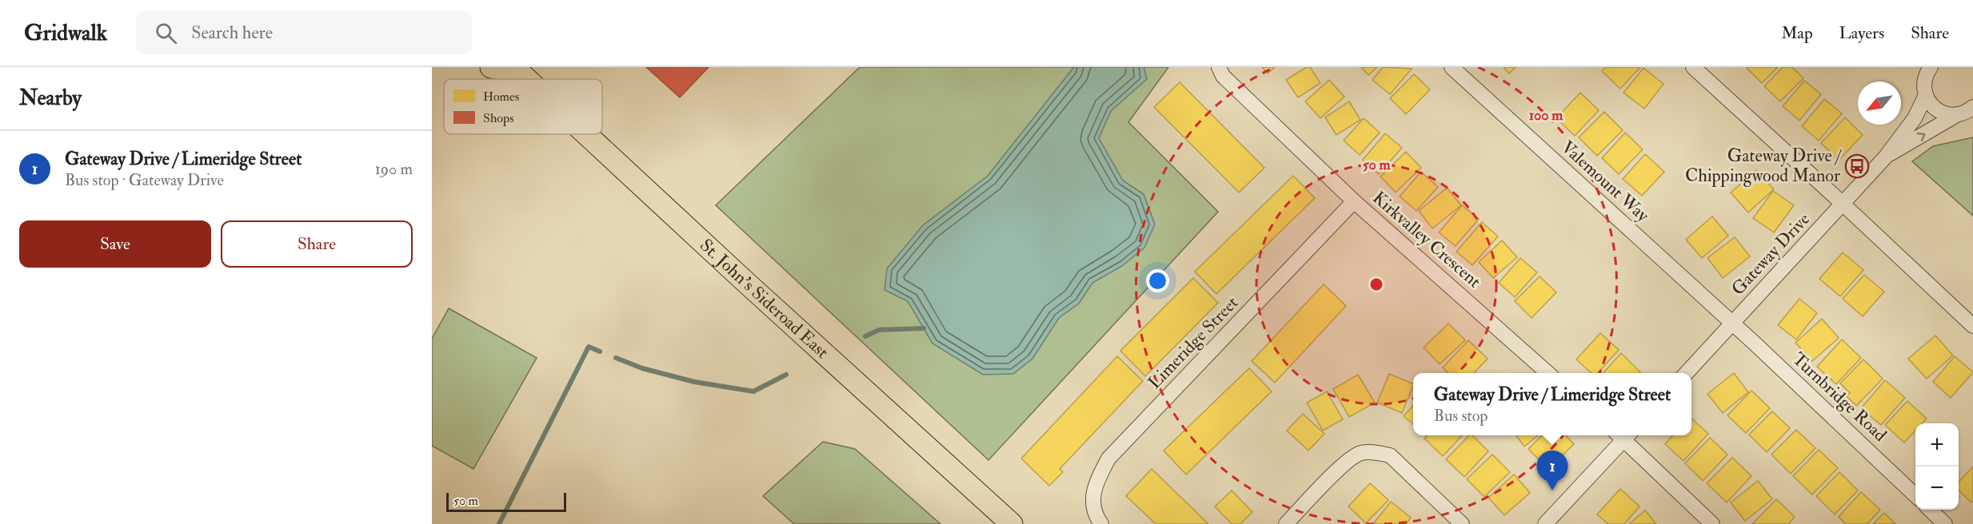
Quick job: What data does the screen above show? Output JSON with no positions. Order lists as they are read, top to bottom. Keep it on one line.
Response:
{"streets":{"main road":["St. John's Sideroad East"],"street":["Valemount Way","Kirkvalley Crescent","Gateway Drive","Limeridge Street","Turnbridge Road"]},"crossings":[["Valemount Way","Gateway Drive"],["Valemount Way","Turnbridge Road"],["Kirkvalley Crescent","Limeridge Street"],["Gateway Drive","Turnbridge Road"]],"places":{"bus stop":["Gateway Drive / Chippingwood Manor"]},"legend":["Homes","Shops"],"scale_bar":"50 m","north":"bottom left","page":{"header":"Gridwalk","search":"Search here","nav":["Map","Layers","Share"],"heading":"Nearby","list":[{"mark":"1","name":"Gateway Drive / Limeridge Street","note":"Bus stop · Gateway Drive","value":"190 m"}],"buttons":["Save","Share"],"popup":["Gateway Drive / Limeridge Street","Bus stop"],"map_buttons":["+","−"],"pins":"1","scale":"50 m"},"rings":["100 m","50 m"]}
